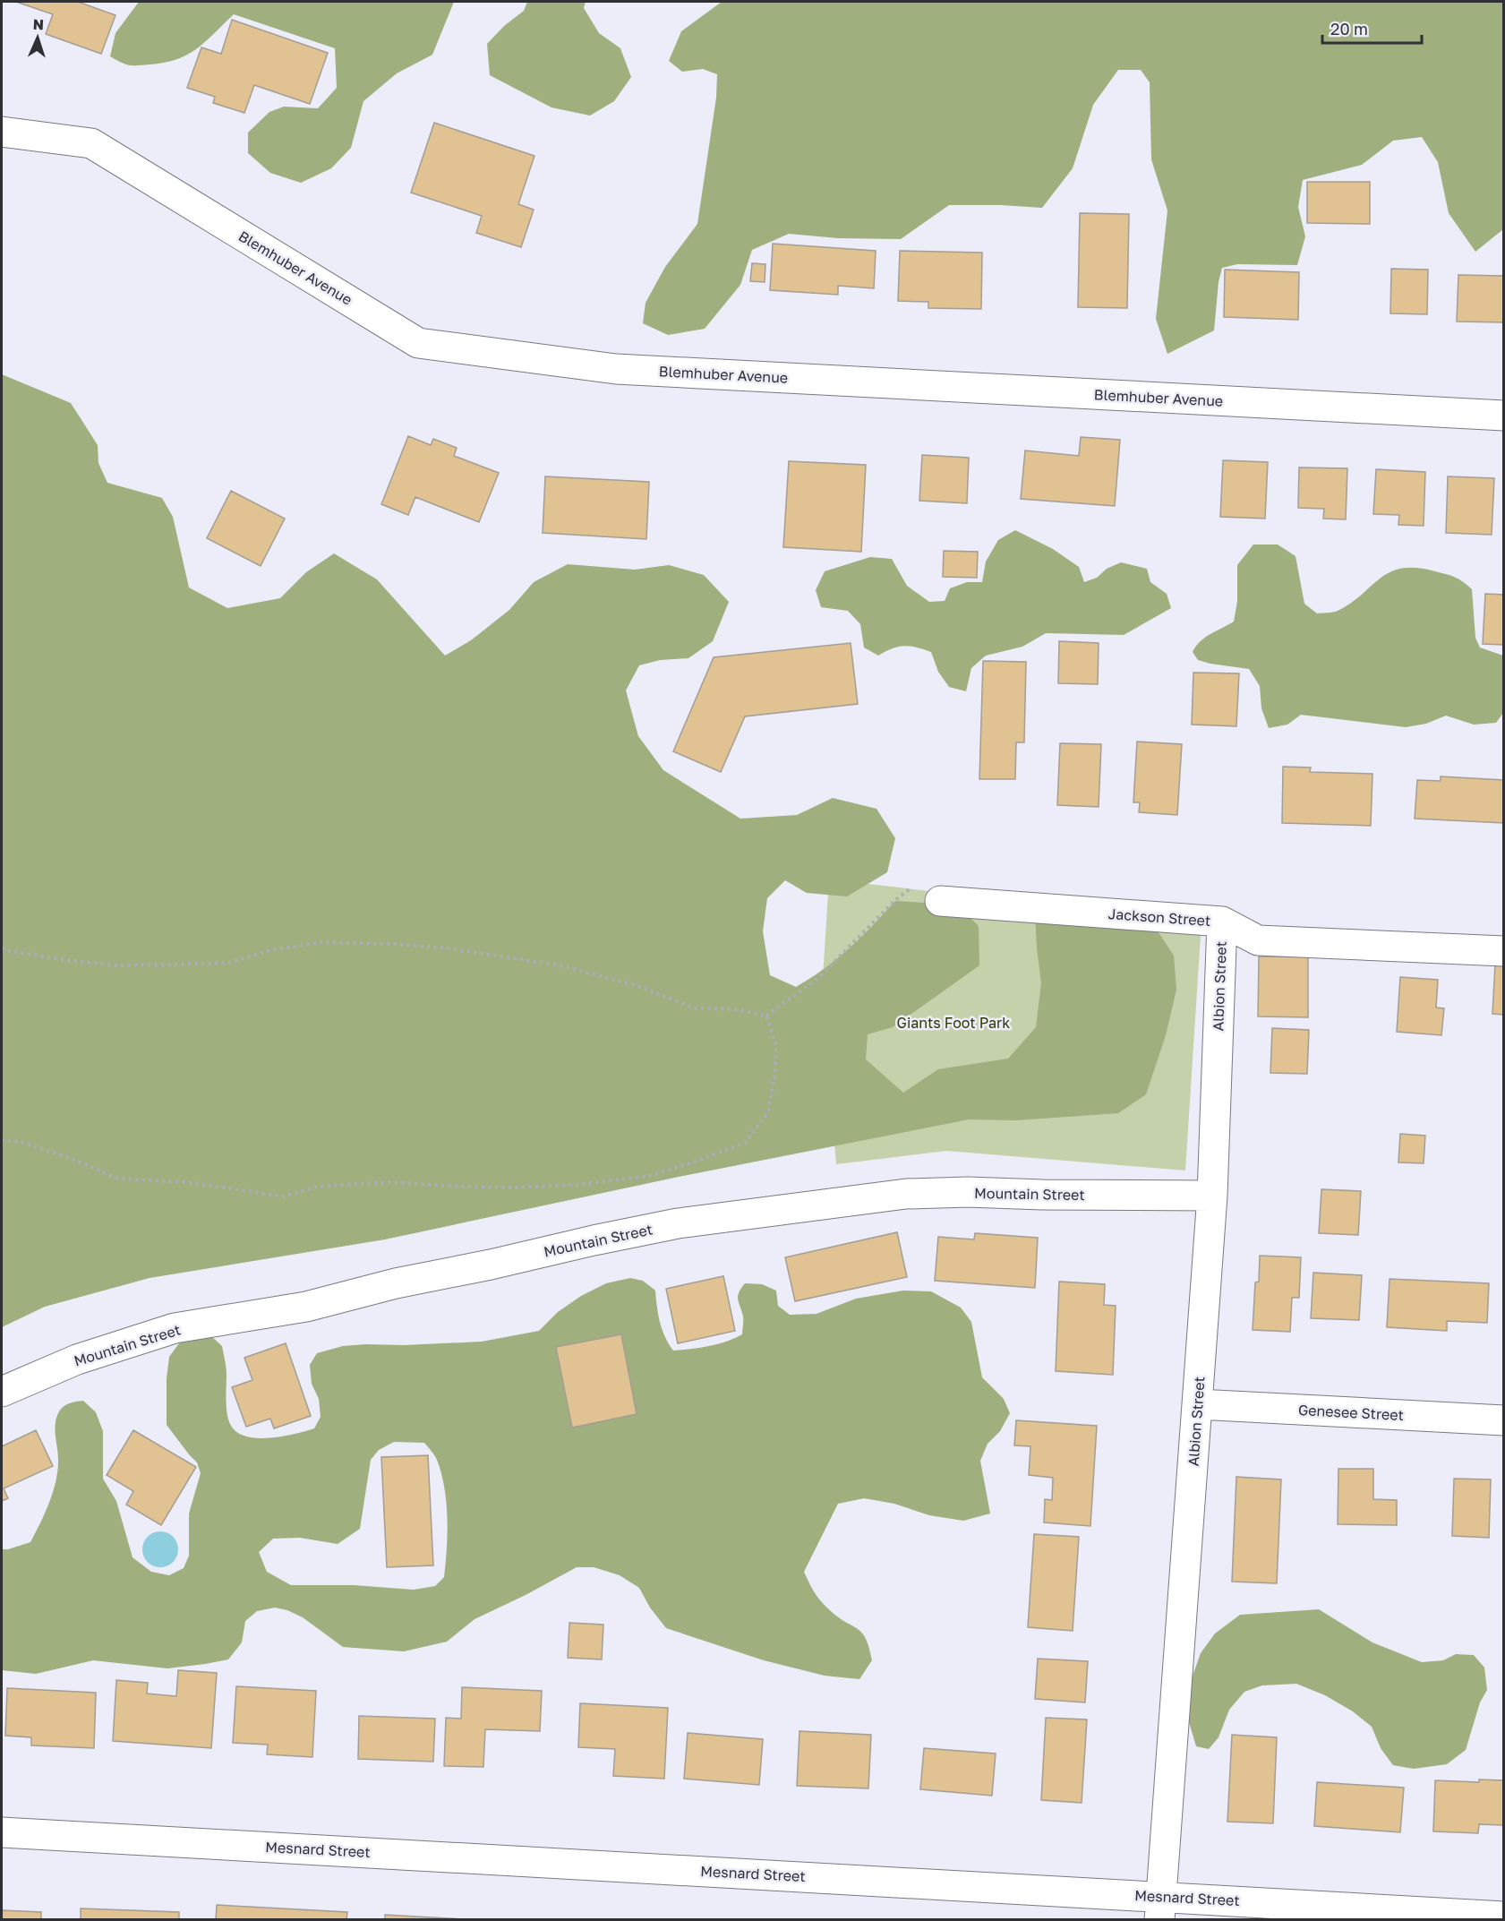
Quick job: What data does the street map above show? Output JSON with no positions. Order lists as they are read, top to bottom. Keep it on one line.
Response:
{"streets":{"street":["Blemhuber Avenue","Jackson Street","Albion Street","Mountain Street","Genesee Street","Mesnard Street"]},"crossings":[["Jackson Street","Albion Street"],["Albion Street","Mountain Street"],["Albion Street","Genesee Street"],["Albion Street","Mesnard Street"]],"parks":["Giants Foot Park"],"scale_bar":"20 m","north":"top"}
